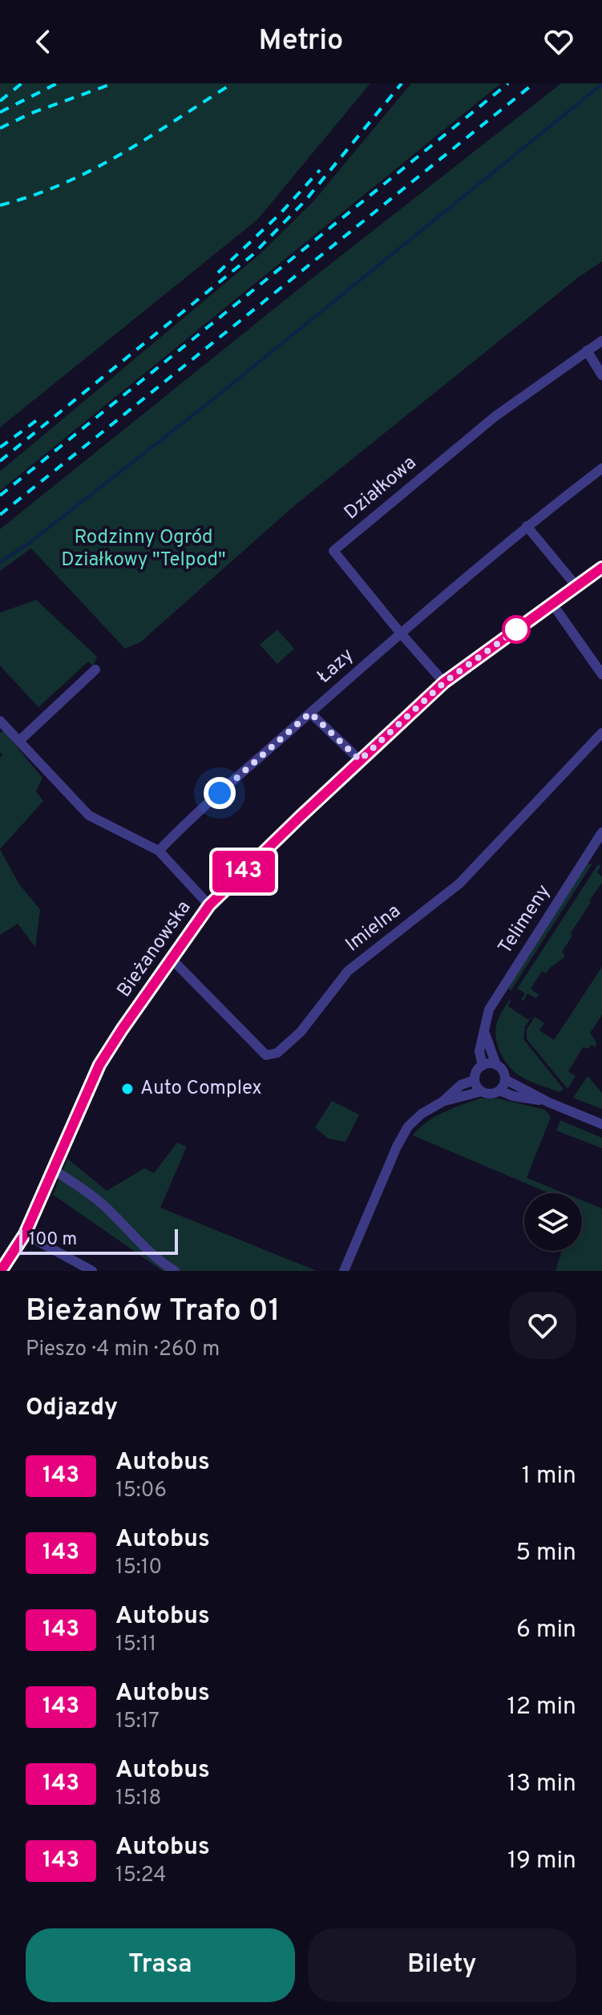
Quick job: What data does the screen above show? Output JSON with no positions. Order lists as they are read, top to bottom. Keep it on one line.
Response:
{"streets":{"street":["Działkowa","Łazy","Telimeny","Imielna","Bieżanowska"]},"crossings":[["Działkowa","Łazy"],["Działkowa","Bieżanowska"],["Imielna","Bieżanowska"]],"parks":["Rodzinny Ogród Działkowy \"Telpod\""],"places":["Auto Complex"],"lines":["bus line 143"],"scale_bar":"100 m","page":{"header":"Metrio","on_map":"143","scale":"100 m","heading":[["Bieżanów Trafo 01","Pieszo · 4 min · 260 m"],"Odjazdy"],"list":[{"mark":"143","name":"Autobus","note":"15:06","value":"1 min"},{"mark":"143","name":"Autobus","note":"15:10","value":"5 min"},{"mark":"143","name":"Autobus","note":"15:11","value":"6 min"},{"mark":"143","name":"Autobus","note":"15:17","value":"12 min"},{"mark":"143","name":"Autobus","note":"15:18","value":"13 min"},{"mark":"143","name":"Autobus","note":"15:24","value":"19 min"}],"buttons":["Trasa","Bilety"]}}
